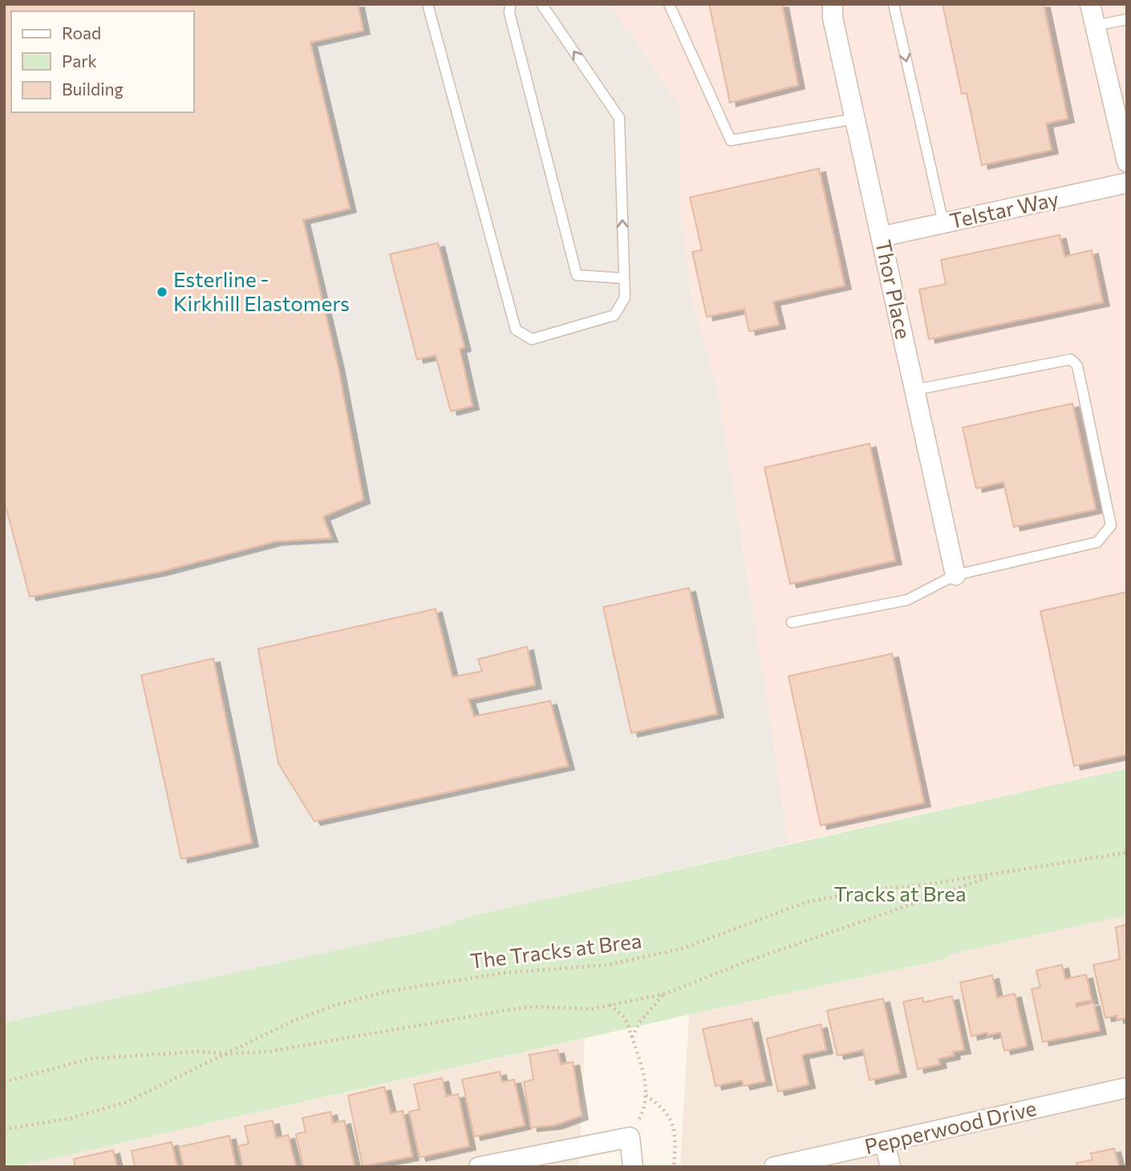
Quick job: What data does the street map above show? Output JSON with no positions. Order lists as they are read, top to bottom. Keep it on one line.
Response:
{"streets":{"street":["Telstar Way","Thor Place","Pepperwood Drive"],"path":["The Tracks at Brea"]},"crossings":[["Telstar Way","Thor Place"]],"parks":["Tracks at Brea"],"places":["Esterline - Kirkhill Elastomers"],"legend":["Road","Park","Building"]}
